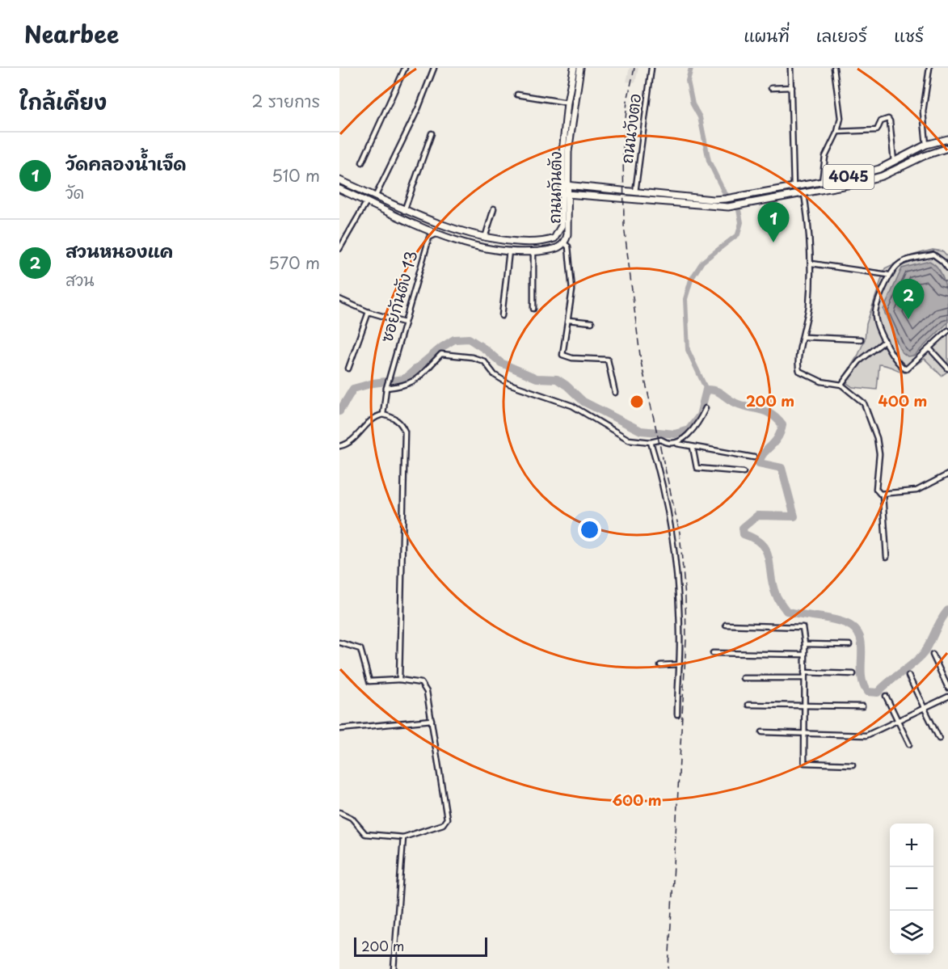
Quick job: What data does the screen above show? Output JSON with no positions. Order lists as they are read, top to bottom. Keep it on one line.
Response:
{"streets":{"main road":["4045","ถนนกันตัง"],"street":["ถนนวังตอ","ซอยกันตัง 13"]},"crossings":[["ถนนวังตอ","4045"],["4045","ถนนกันตัง"],["ถนนกันตัง","ซอยกันตัง 13"]],"scale_bar":"200 m","page":{"header":"Nearbee","nav":["แผนที่","เลเยอร์","แชร์"],"heading":["ใกล้เคียง","2 รายการ"],"list":[{"mark":"1","name":"วัดคลองน้ำเจ็ด","note":"วัด","value":"510 m"},{"mark":"2","name":"สวนหนองแค","note":"สวน","value":"570 m"}],"pins":["1","2"],"map_buttons":["+","−"],"scale":"200 m"},"rings":["200 m","400 m","600 m"]}
